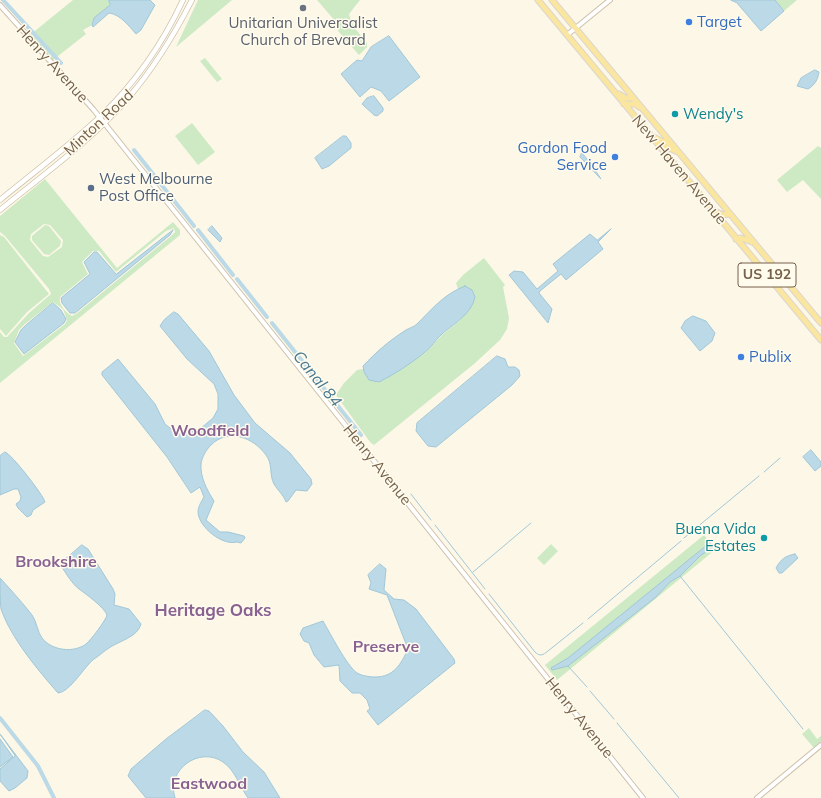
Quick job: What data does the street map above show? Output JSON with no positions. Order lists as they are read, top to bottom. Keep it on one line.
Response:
{"streets":{"main road":["Minton Road","New Haven Avenue","US 192"],"street":["Henry Avenue"]},"crossings":[["Henry Avenue","Minton Road"]],"districts":["Woodfield","Brookshire","Heritage Oaks","Preserve","Eastwood"],"water":["Canal 84"],"places":["Unitarian Universalist Church of Brevard","Target","Wendy's","Gordon Food Service","West Melbourne Post Office","Publix","Buena Vida Estates"]}
